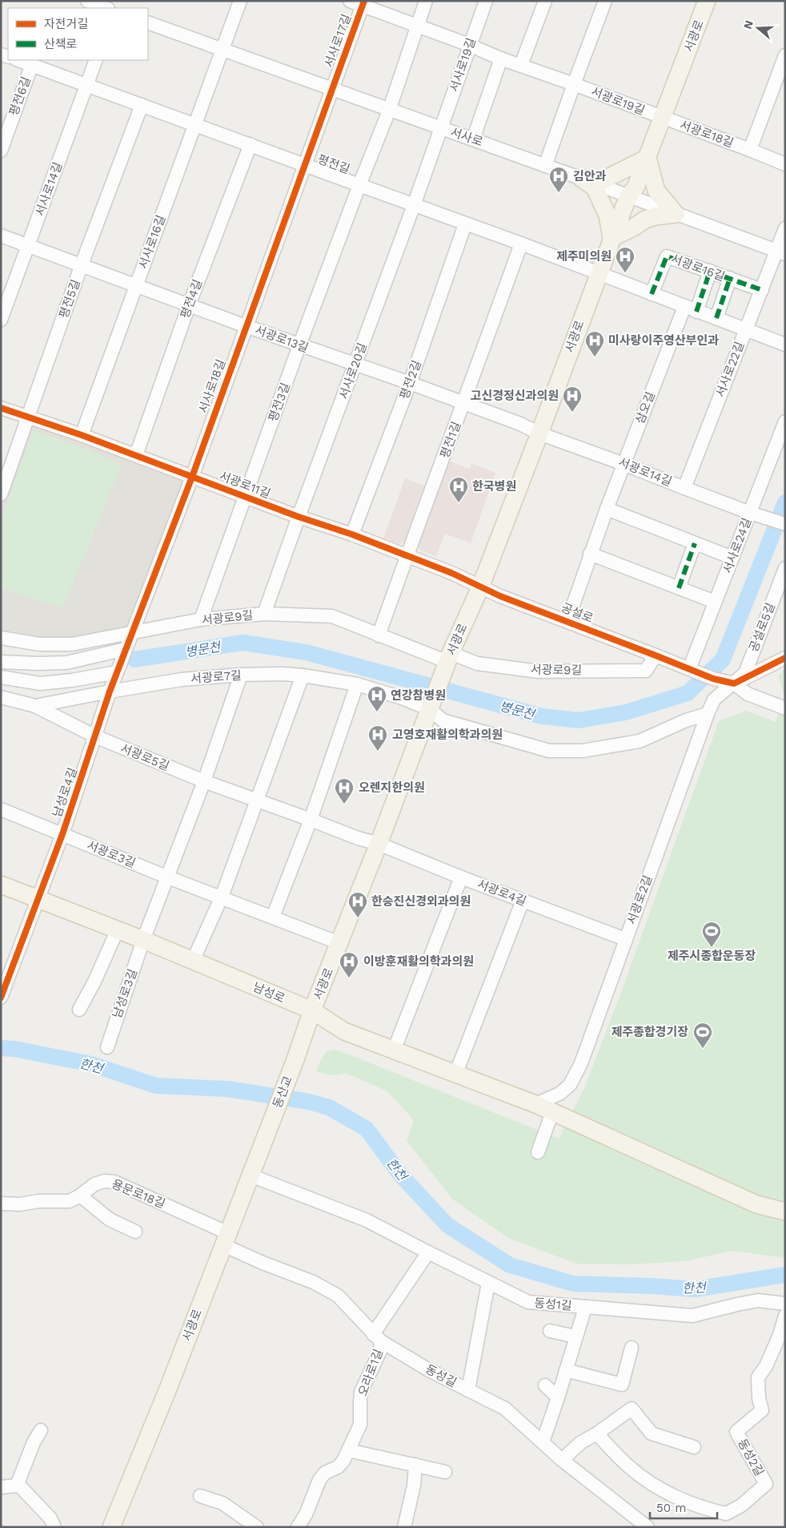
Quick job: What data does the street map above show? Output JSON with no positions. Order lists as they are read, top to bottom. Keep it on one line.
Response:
{"streets":{"main road":["서광로","남성로","동산교"],"street":["서사로17길","서사로19길","평전6길","서광로19길","서광로18길","서사로","평전길","서사로14길","서사로16길","서광로16길","평전5길","평전4길","서광로13길","서사로22길","서사로20길","평전2길","서사로18길","평전3길","삼오길","평전1길","서광로14길","서광로11길","서사로24길","공설로","서광로9길","공설로5길","서광로7길","서광로5길","남성로4길","서광로3길","서광로4길","서광로2길","남성로3길","용문로18길","동성1길","오라로1길","동성길","동성2길"]},"crossings":[["서광로","서광로19길"],["서광로","서광로18길"],["서광로","서사로"],["서광로","평전길"],["서광로","서광로13길"],["서광로","서광로14길"],["서광로","서광로11길"],["서광로","공설로"],["서광로","서광로9길"],["서광로","서광로7길"],["서광로","서광로5길"],["서광로","서광로3길"],["서광로","서광로4길"],["서광로","남성로"],["서광로","동산교"],["서광로","용문로18길"],["서광로","동성1길"],["서광로","동성길"],["서사로17길","서광로19길"],["서사로17길","서사로"],["서사로17길","서사로18길"],["서사로19길","서광로19길"],["서사로19길","서사로"],["서사로19길","서사로20길"],["평전6길","평전길"],["서광로19길","서광로18길"],["서광로19길","평전3길"],["서사로","서사로16길"],["서사로","서사로22길"],["서사로","서사로20길"],["서사로","서사로18길"],["서사로","평전3길"],["평전길","서사로14길"],["평전길","서사로16길"],["평전길","평전5길"],["평전길","평전4길"],["평전길","서사로20길"],["평전길","평전2길"],["평전길","서사로18길"],["평전길","평전3길"],["평전길","평전1길"],["서사로14길","서광로13길"],["서사로16길","서광로13길"],["서사로16길","서광로11길"],["서광로16길","삼오길"],["평전5길","서광로13길"],["평전5길","서광로11길"],["평전4길","서광로13길"],["평전4길","서광로11길"],["서광로13길","서사로20길"],["서광로13길","평전2길"],["서광로13길","서사로18길"],["서광로13길","평전3길"],["서광로13길","평전1길"],["서광로13길","서광로14길"],["서사로22길","서광로14길"],["서사로20길","서광로11길"],["서사로20길","서광로9길"],["평전2길","서광로11길"],["서사로18길","서광로11길"],["서사로18길","서광로9길"],["서사로18길","서광로7길"],["서사로18길","남성로4길"],["평전3길","서광로11길"],["평전3길","서광로9길"],["삼오길","서광로14길"],["삼오길","공설로"],["평전1길","서광로11길"],["평전1길","서광로9길"],["서광로14길","서사로24길"],["서광로11길","공설로"],["서사로24길","공설로"],["공설로","서광로9길"],["공설로","공설로5길"],["공설로","서광로2길"],["공설로5길","서광로2길"],["서광로7길","서광로5길"],["서광로7길","남성로4길"],["서광로5길","남성로4길"],["서광로5길","서광로4길"],["남성로4길","서광로3길"],["남성로4길","남성로"],["서광로4길","서광로2길"],["서광로2길","남성로"],["남성로","남성로3길"],["용문로18길","동성길"],["오라로1길","동성길"]],"water":["병문천","한천"],"places":{"hospital":["김안과","제주미의원","미사랑이주영산부인과","고신경정신과의원","한국병원","연강참병원","고영호재활의학과의원","오렌지한의원","한승진신경외과의원","이방훈재활의학과의원"],"sports":["제주시종합운동장","제주종합경기장"]},"legend":["자전거길","산책로"],"scale_bar":"50 m","north":"left"}
